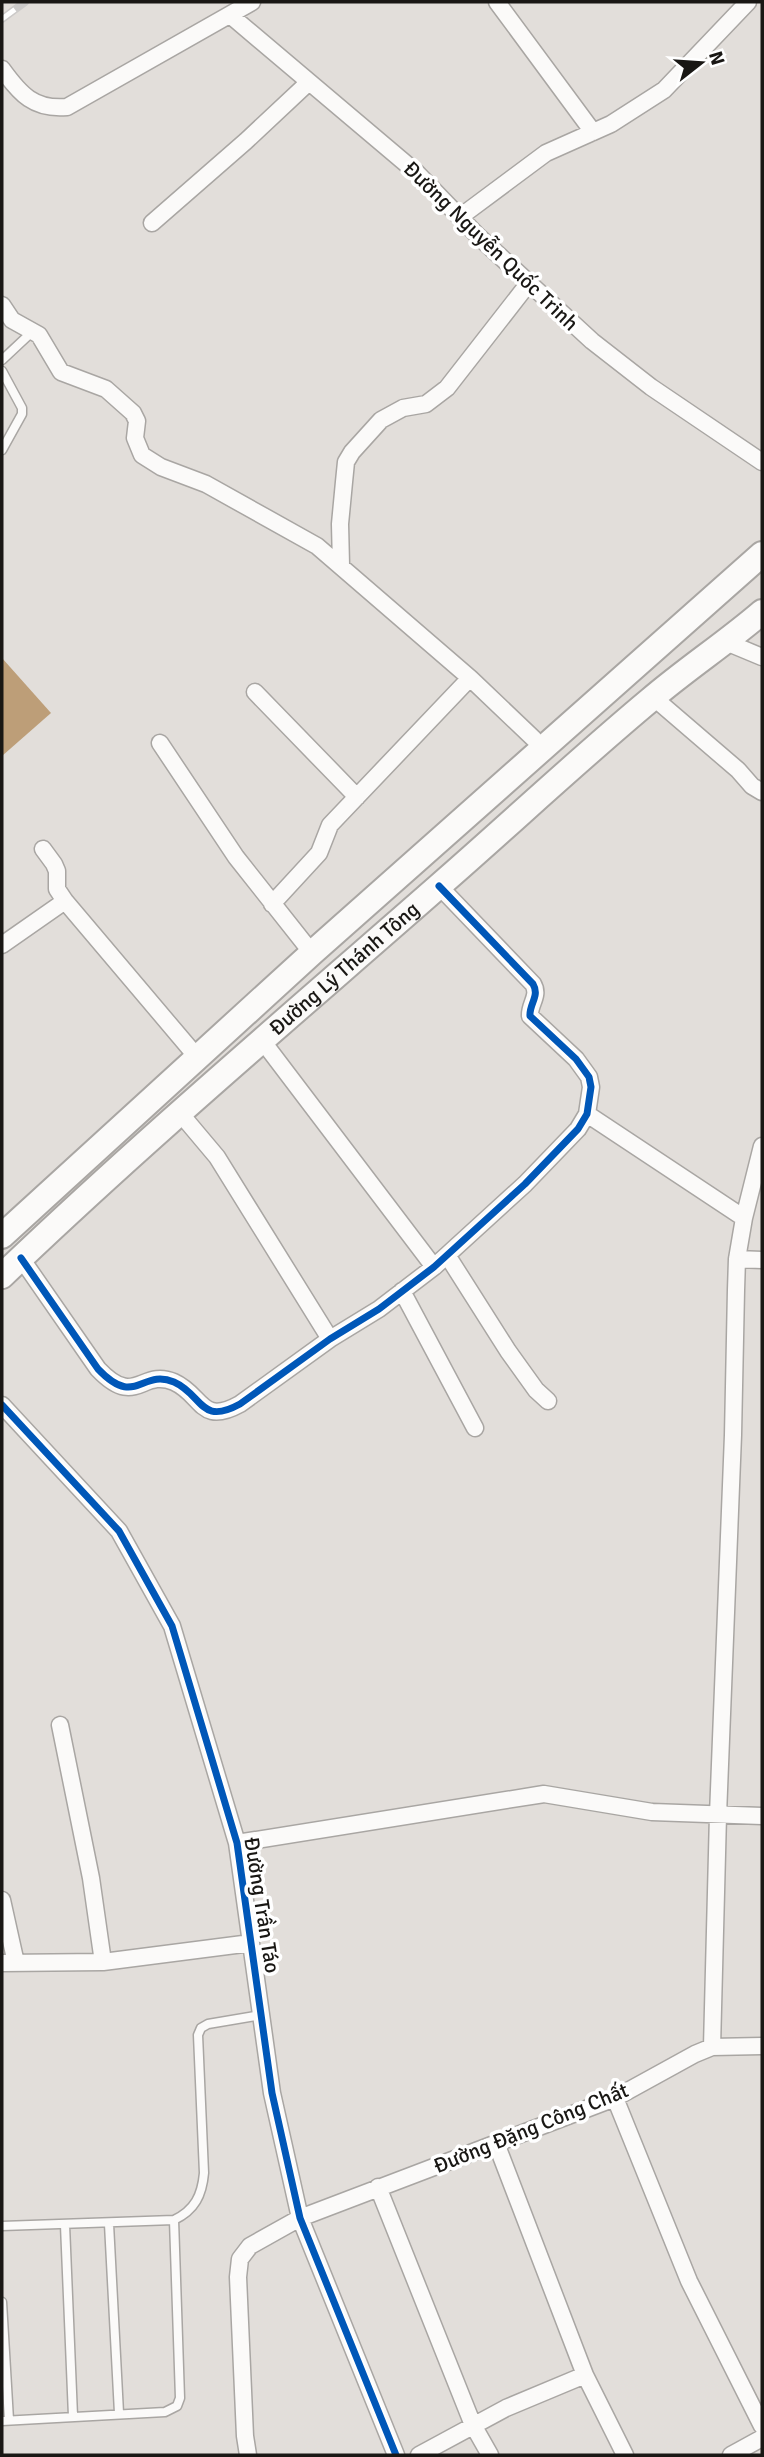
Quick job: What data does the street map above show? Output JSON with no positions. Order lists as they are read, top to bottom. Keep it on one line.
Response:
{"streets":{"main road":["Đường Lý Thánh Tông"],"street":["Đường Nguyễn Quốc Trinh","Đường Trần Táo","Đường Đặng Công Chất"]},"crossings":[["Đường Trần Táo","Đường Đặng Công Chất"]],"north":"right"}
